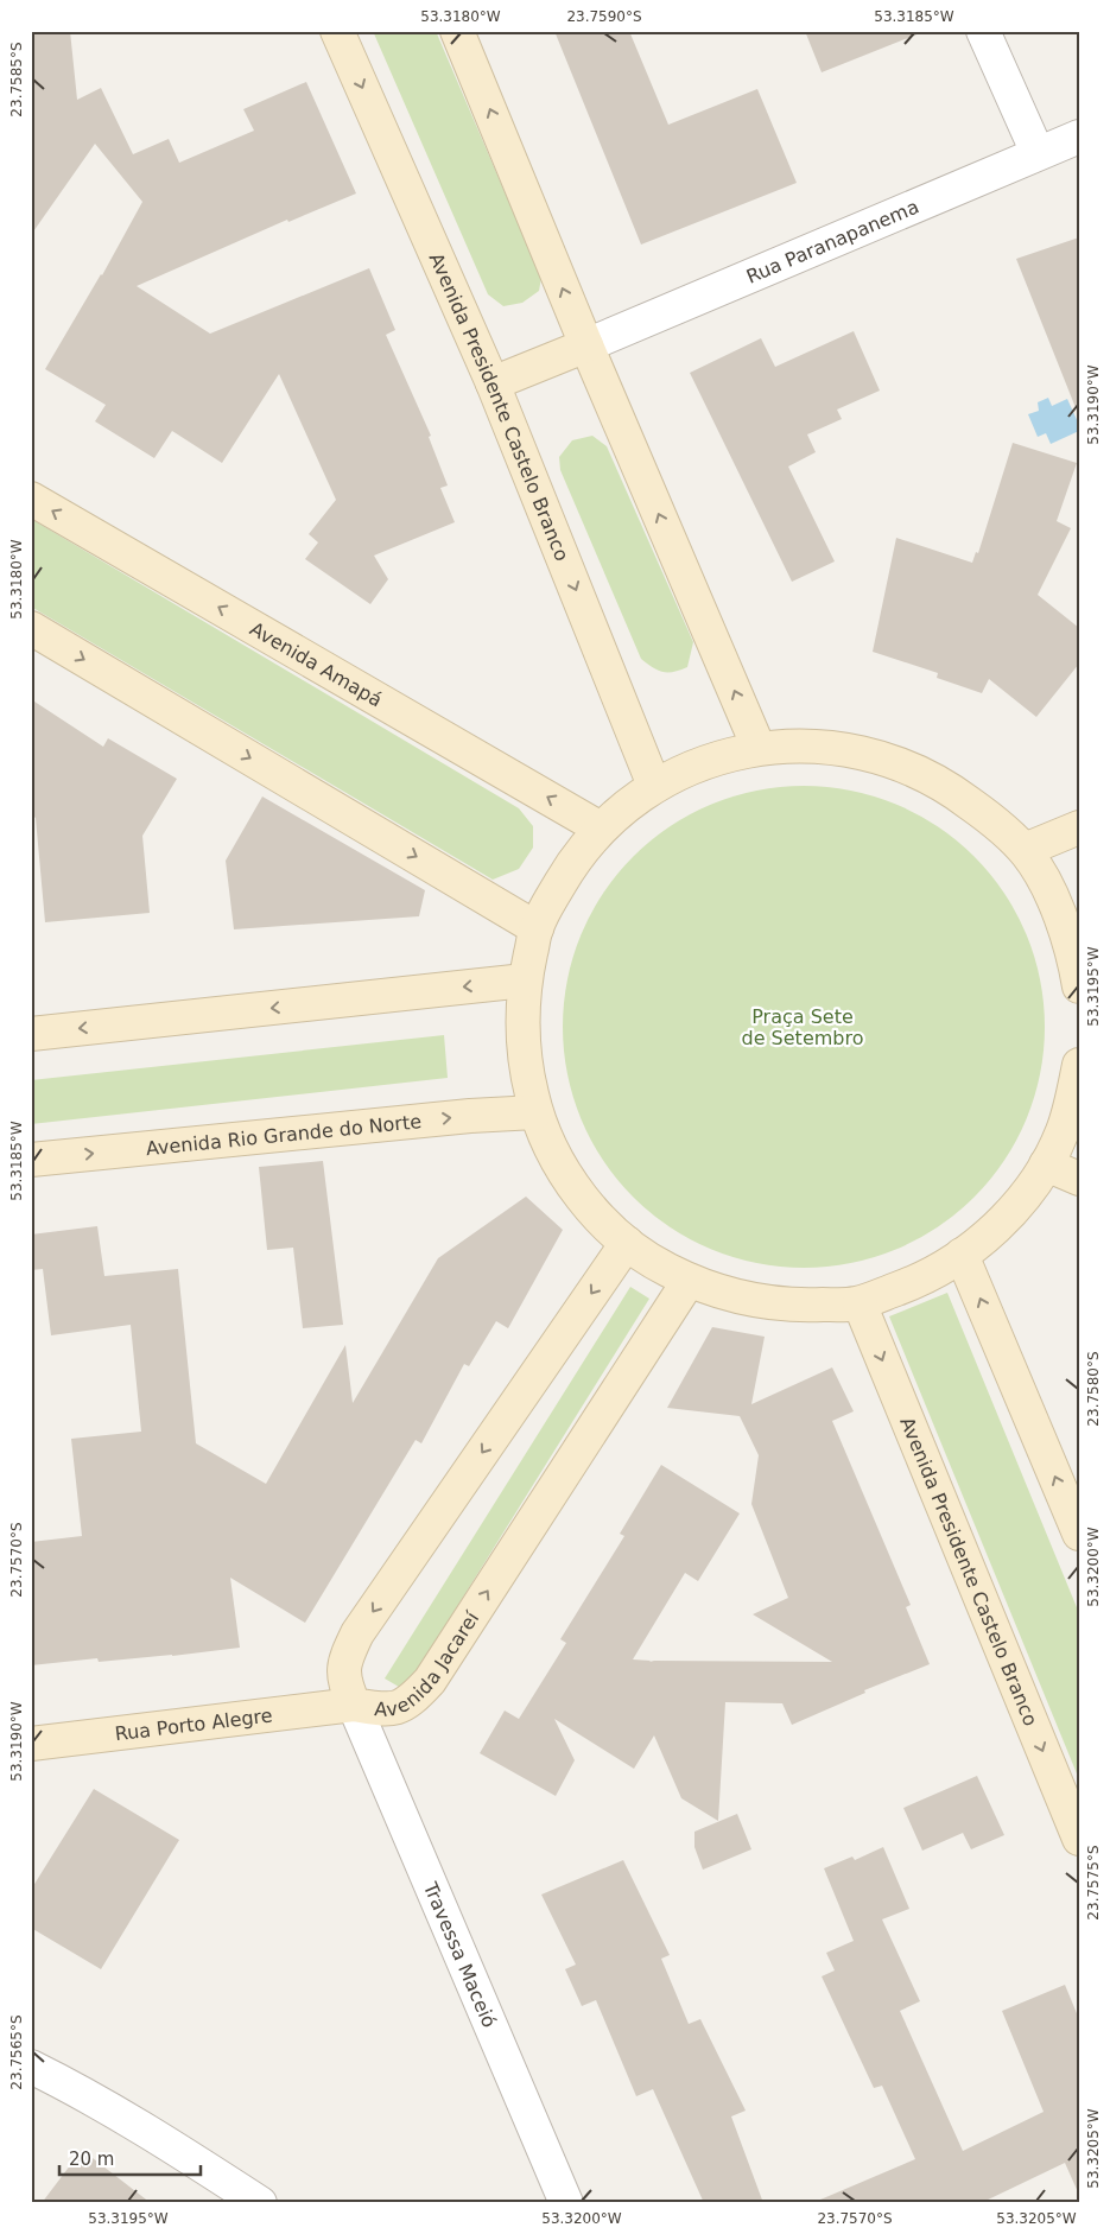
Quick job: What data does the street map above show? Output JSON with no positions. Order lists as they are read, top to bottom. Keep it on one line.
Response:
{"streets":{"main road":["Avenida Presidente Castelo Branco","Avenida Amapá","Avenida Rio Grande do Norte","Avenida Jacareí","Rua Porto Alegre"],"street":["Rua Paranapanema","Travessa Maceió"]},"crossings":[["Avenida Jacareí","Rua Porto Alegre"],["Avenida Jacareí","Travessa Maceió"],["Rua Porto Alegre","Travessa Maceió"]],"parks":["Praça Sete de Setembro"],"scale_bar":"20 m","coordinates":["53.3180°W","23.7590°S","53.3185°W","23.7585°S","53.3190°W","53.3195°W","23.7580°S","23.7570°S","53.3200°W","23.7575°S","23.7565°S","53.3205°W"]}
